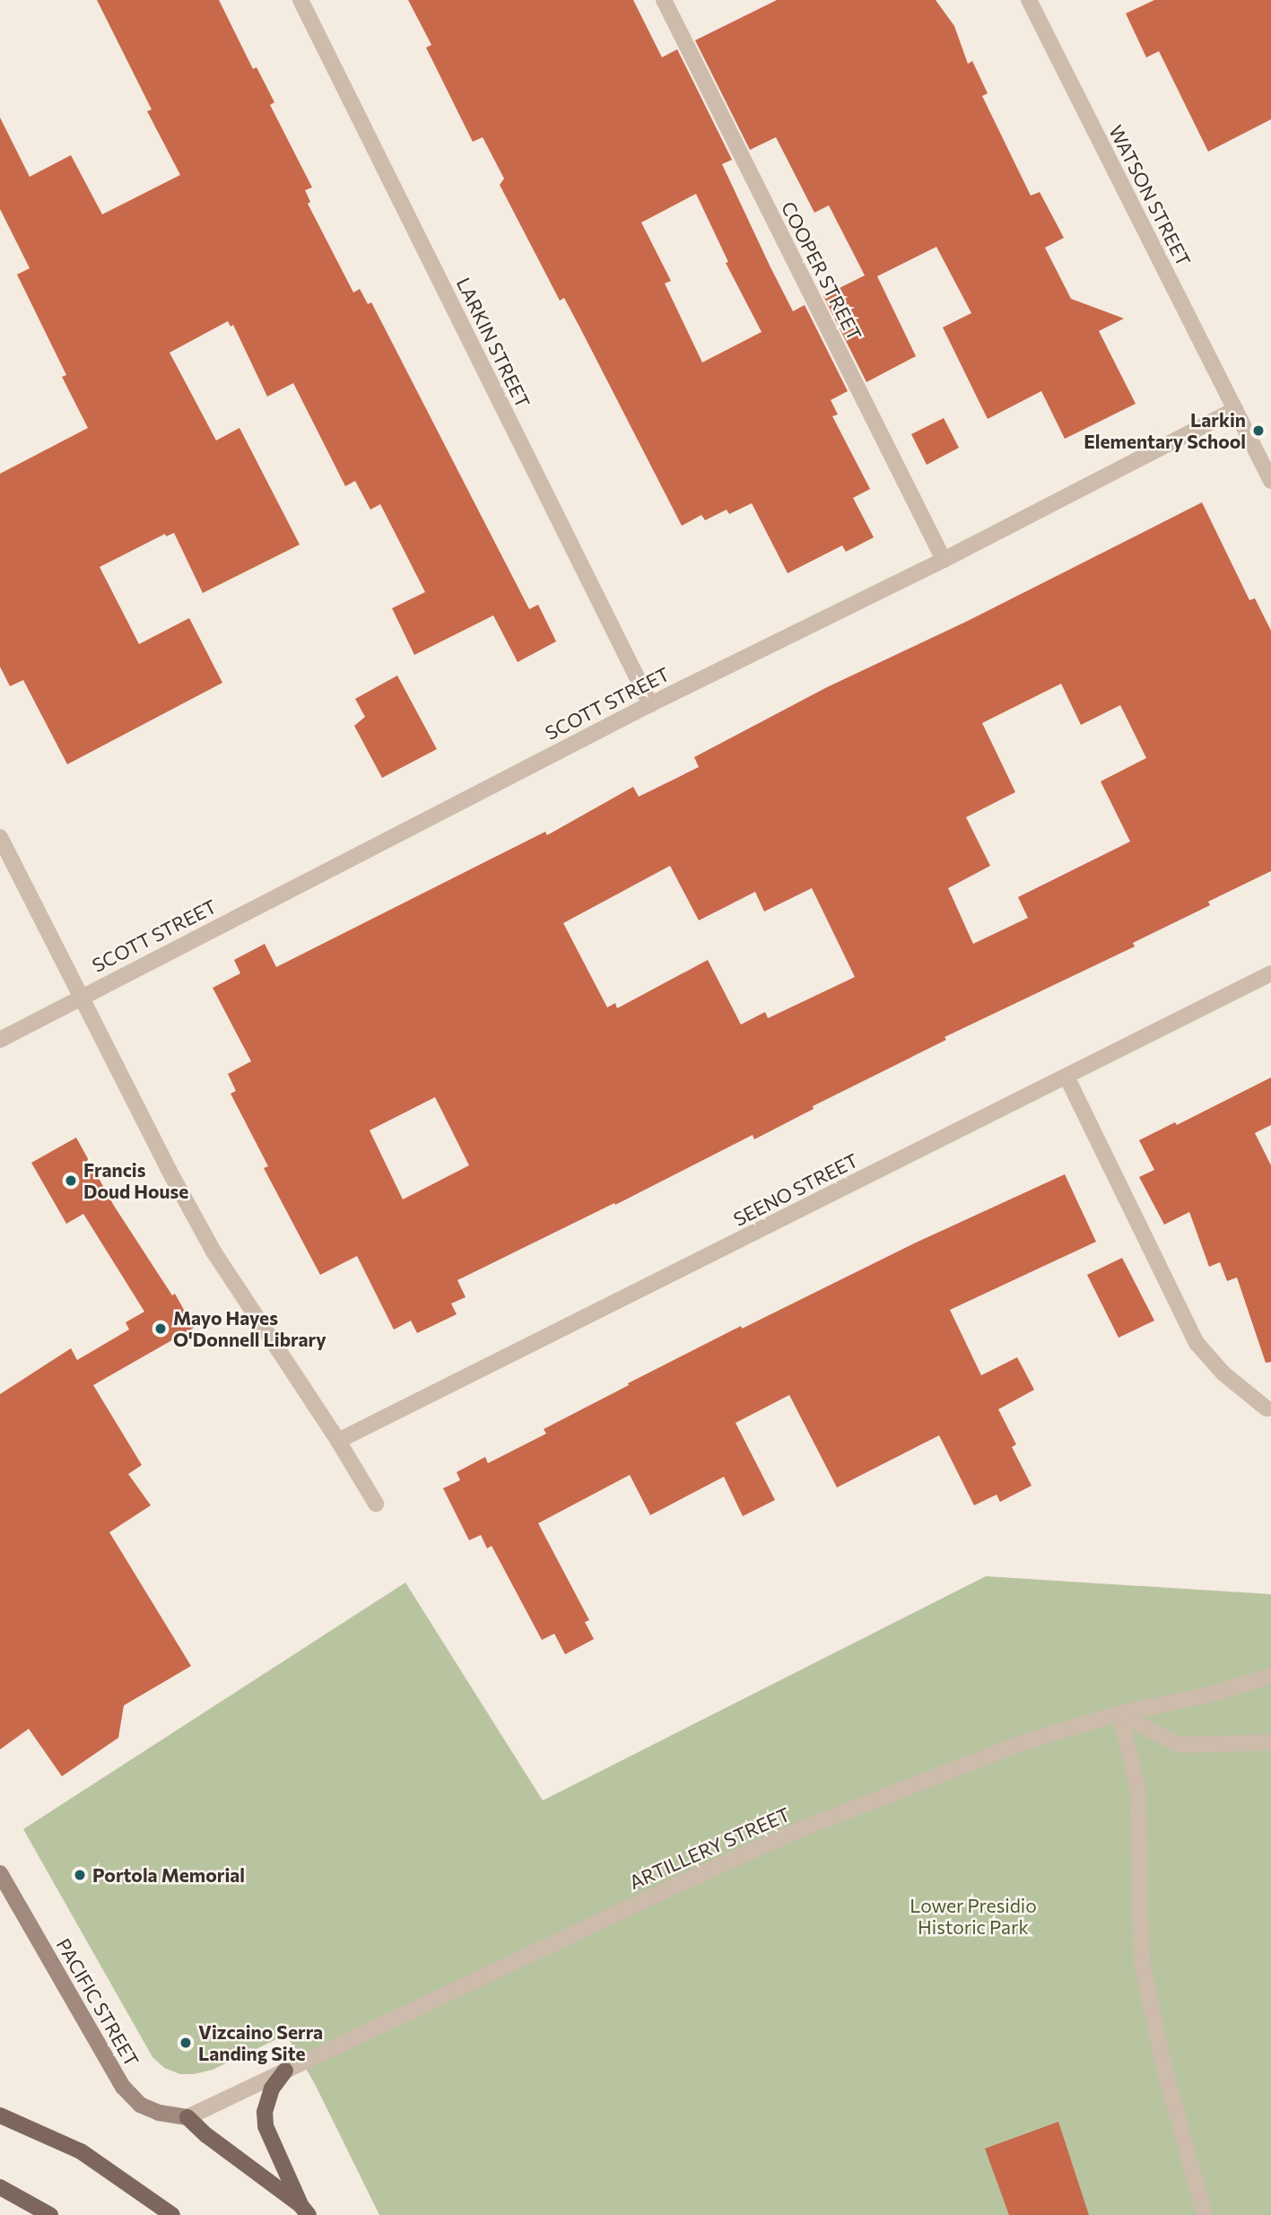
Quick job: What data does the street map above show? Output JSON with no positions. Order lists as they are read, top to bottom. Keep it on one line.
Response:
{"streets":{"main road":["PACIFIC STREET"],"street":["WATSON STREET","COOPER STREET","LARKIN STREET","SCOTT STREET","SEENO STREET","ARTILLERY STREET"]},"crossings":[["WATSON STREET","SCOTT STREET"],["COOPER STREET","SCOTT STREET"],["LARKIN STREET","SCOTT STREET"],["ARTILLERY STREET","PACIFIC STREET"]],"parks":["Lower Presidio Historic Park"],"places":["Larkin Elementary School","Francis Doud House","Mayo Hayes O'Donnell Library","Portola Memorial","Vizcaino Serra Landing Site"]}
